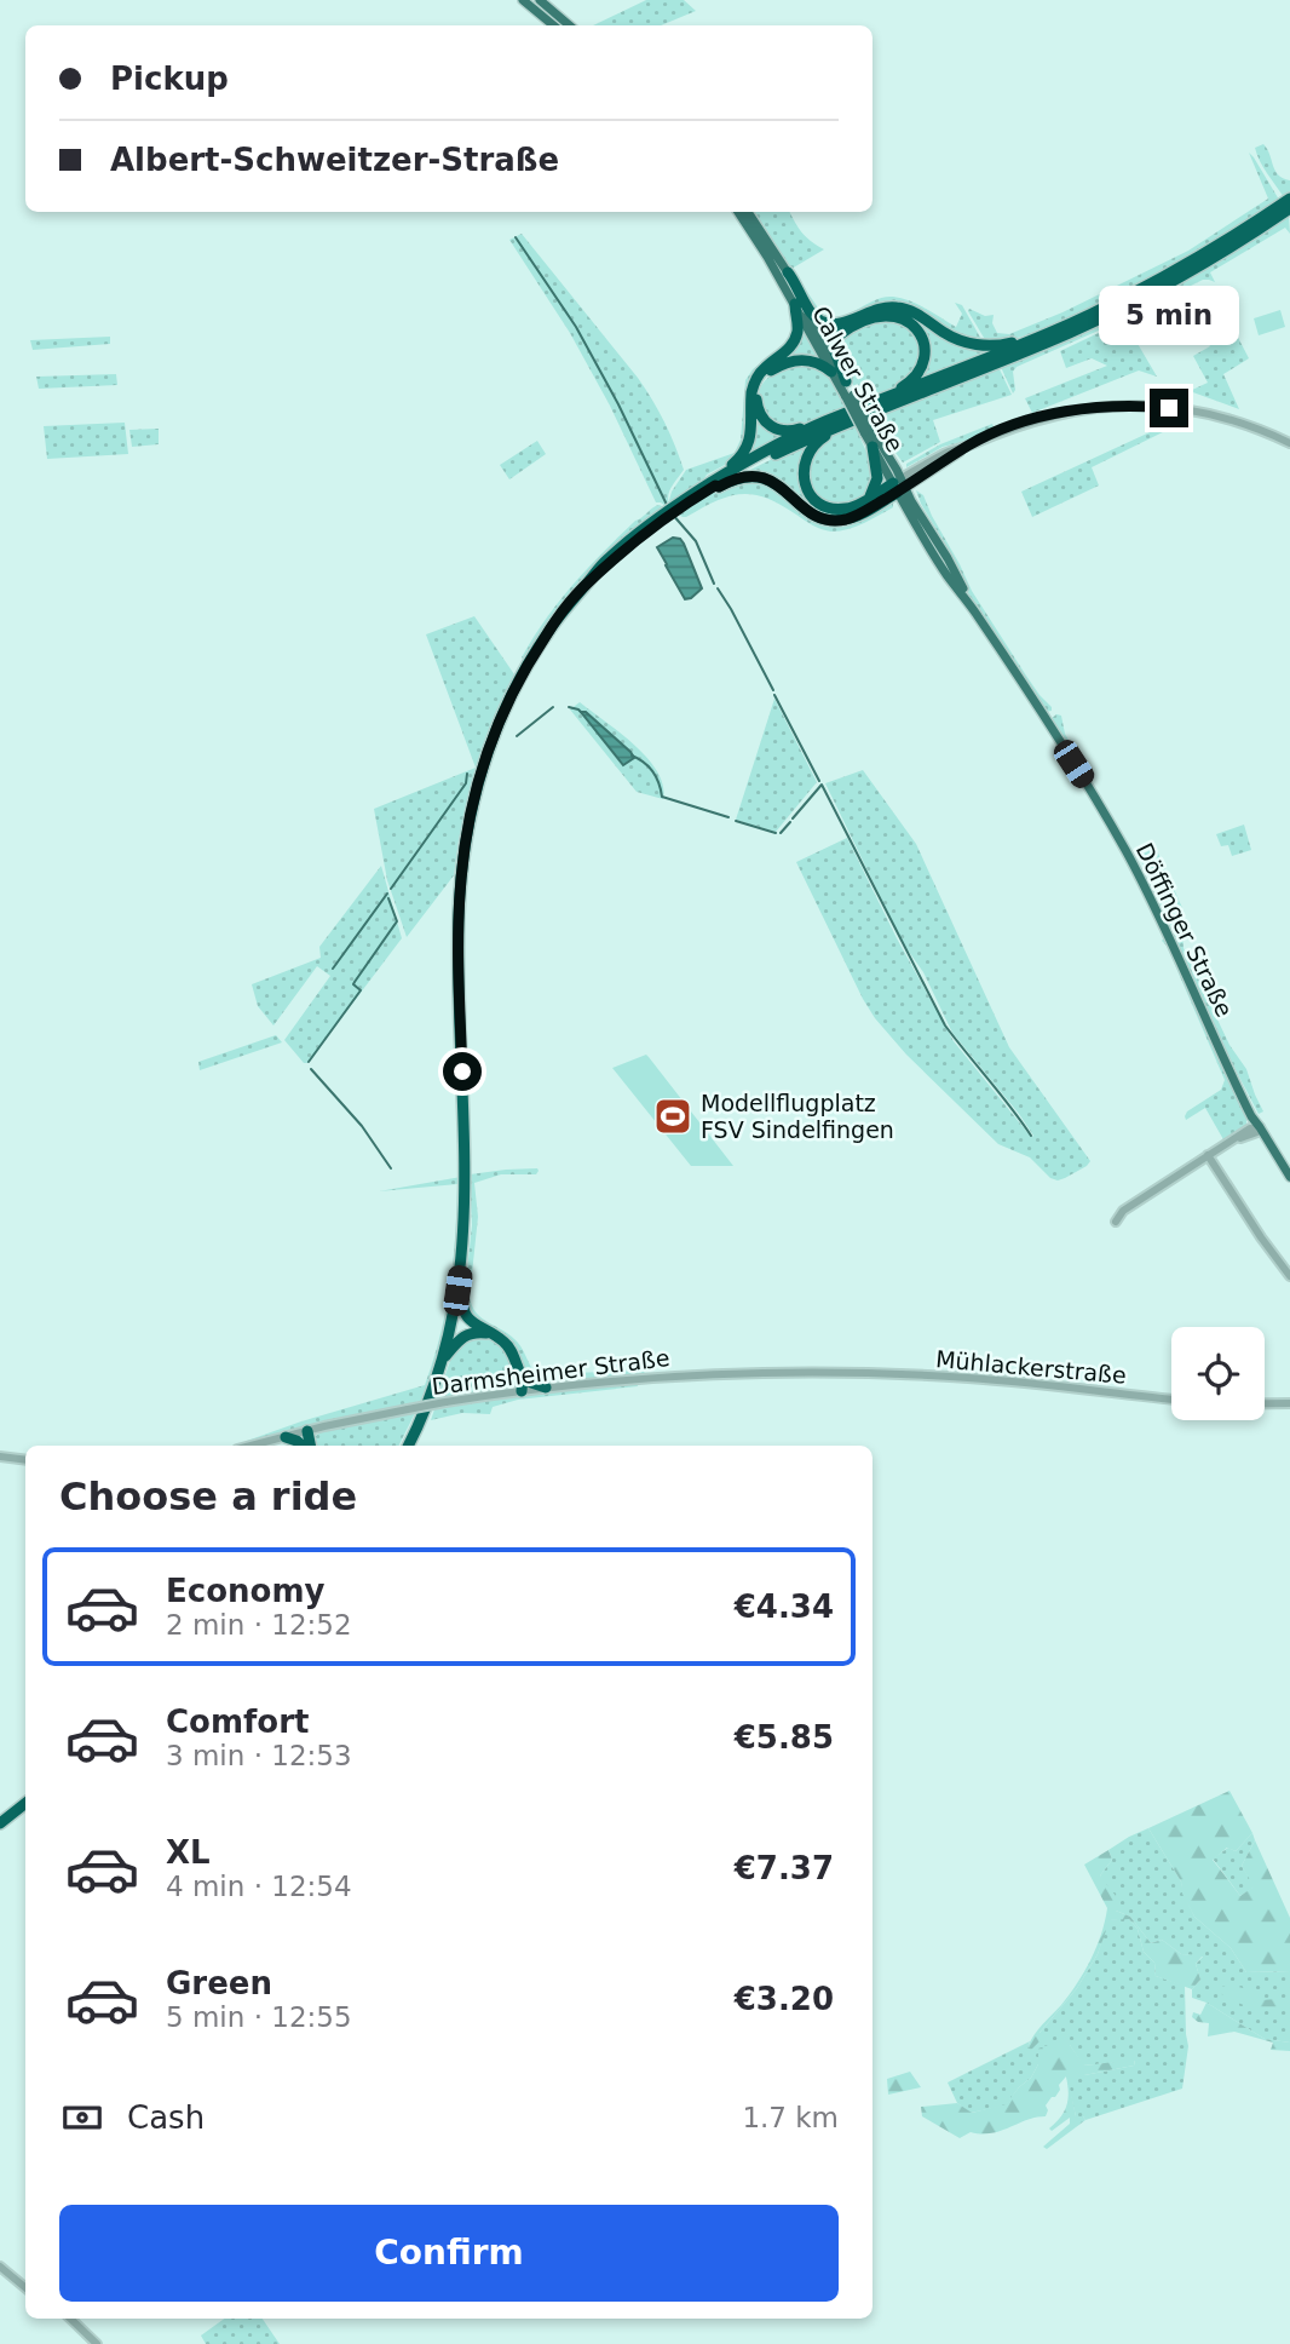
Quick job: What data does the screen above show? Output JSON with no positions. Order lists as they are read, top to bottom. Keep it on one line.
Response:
{"streets":{"main road":["Calwer Straße","Döffinger Straße"],"street":["Mühlackerstraße","Darmsheimer Straße"]},"crossings":[["Calwer Straße","Döffinger Straße"],["Mühlackerstraße","Darmsheimer Straße"]],"places":{"sports":["Modellflugplatz FSV Sindelfingen"]},"page":{"banner":["Pickup","Albert-Schweitzer-Straße"],"bubble":"5 min","heading":"Choose a ride","list":[{"name":"Economy","note":"2 min · 12:52","value":"€4.34"},{"name":"Comfort","note":"3 min · 12:53","value":"€5.85"},{"name":"XL","note":"4 min · 12:54","value":"€7.37"},{"name":"Green","note":"5 min · 12:55","value":"€3.20"}],"pay":["Cash","1.7 km"],"buttons":"Confirm"}}
